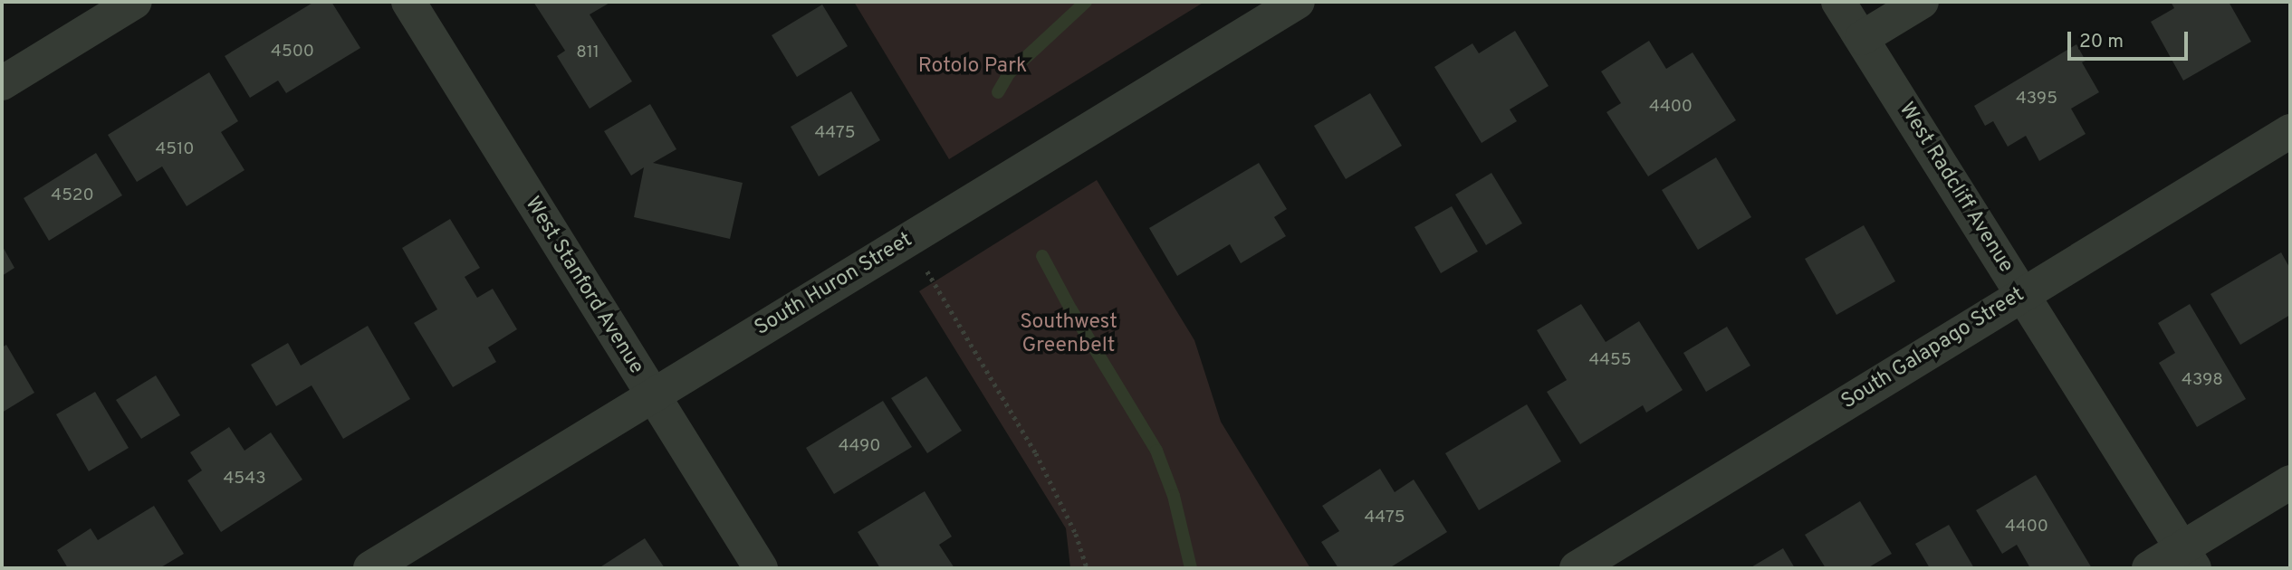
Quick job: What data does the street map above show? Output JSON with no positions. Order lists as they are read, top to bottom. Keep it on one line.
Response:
{"streets":{"street":["West Radcliff Avenue","South Huron Street","West Stanford Avenue","South Galapago Street"]},"crossings":[["West Radcliff Avenue","South Galapago Street"],["South Huron Street","West Stanford Avenue"]],"parks":["Rotolo Park","Southwest Greenbelt"],"house_numbers":["4500","811","4395","4400","4475","4510","4520","4455","4398","4490","4543","4475","4400"],"scale_bar":"20 m"}
